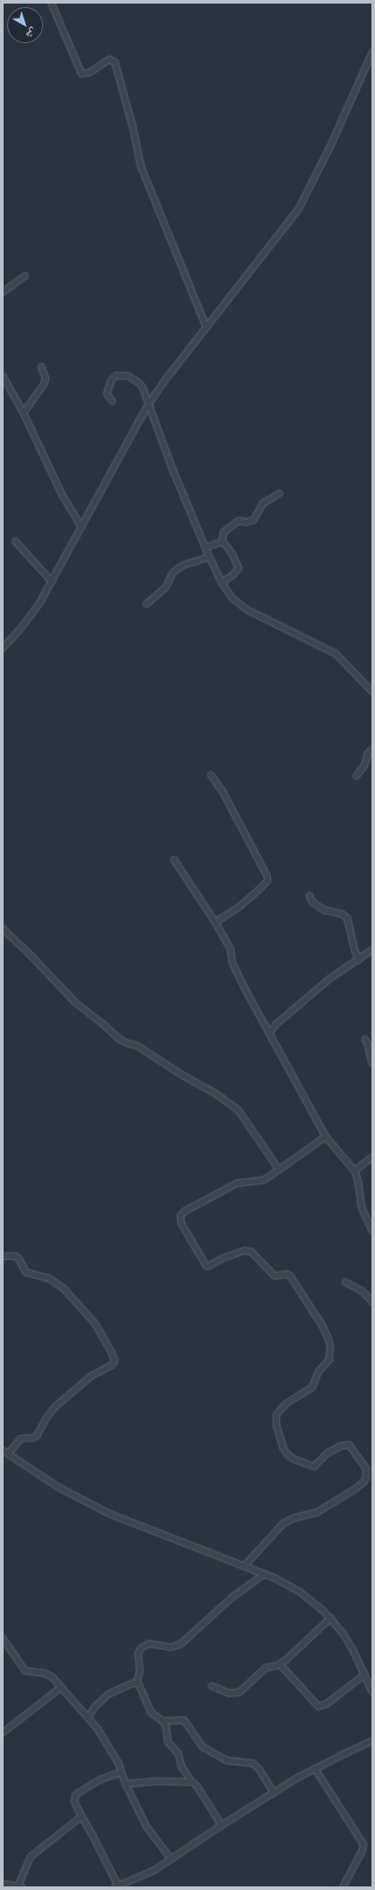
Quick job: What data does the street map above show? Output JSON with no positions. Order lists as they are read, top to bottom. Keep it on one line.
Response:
{"north":"bottom right"}
